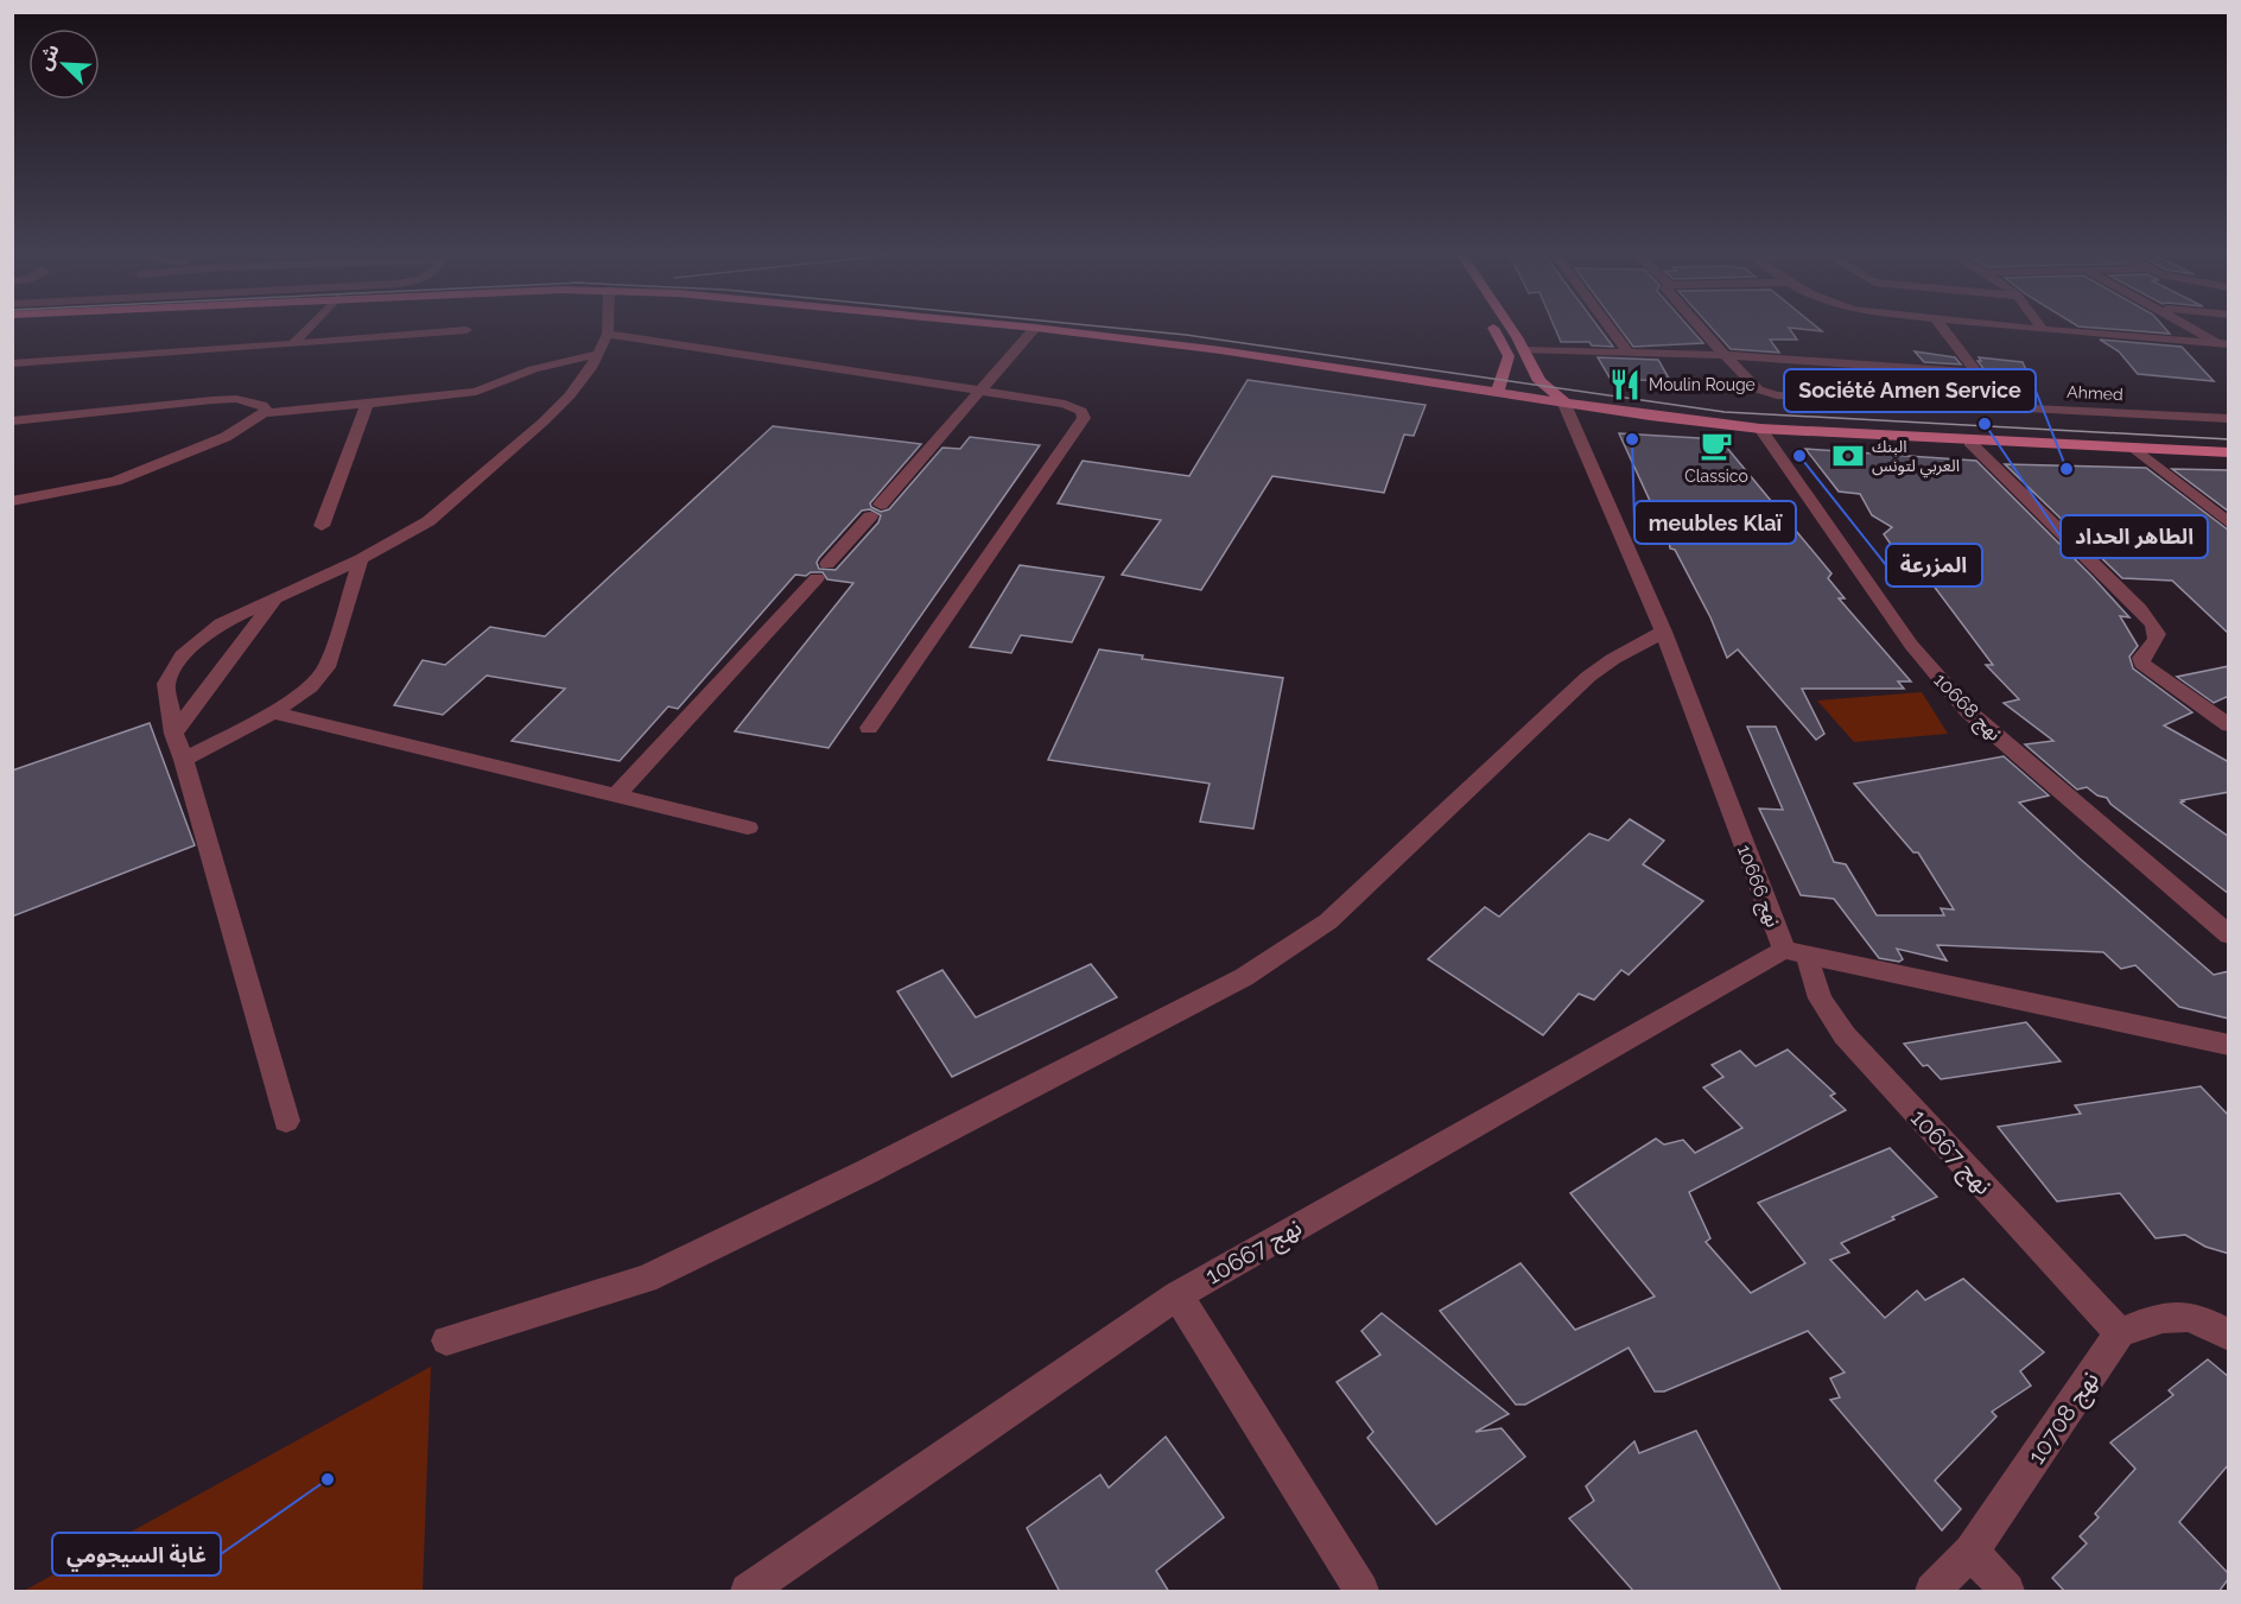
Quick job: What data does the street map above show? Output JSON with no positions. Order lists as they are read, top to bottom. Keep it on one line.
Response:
{"streets":{"street":["Ahmed","نهج 10668","نهج 10666","نهج 10667","نهج 10708"]},"crossings":[["نهج 10666","نهج 10667"],["نهج 10667","نهج 10708"]],"places":{"restaurant":["Moulin Rouge"],"other":["الطاهر الحداد","meubles Klaï","المزرعة","Société Amen Service","غابة السيجومي"],"cafe":["Classico"],"bank":["البنك العربي لتونس"]},"north":"top left"}
